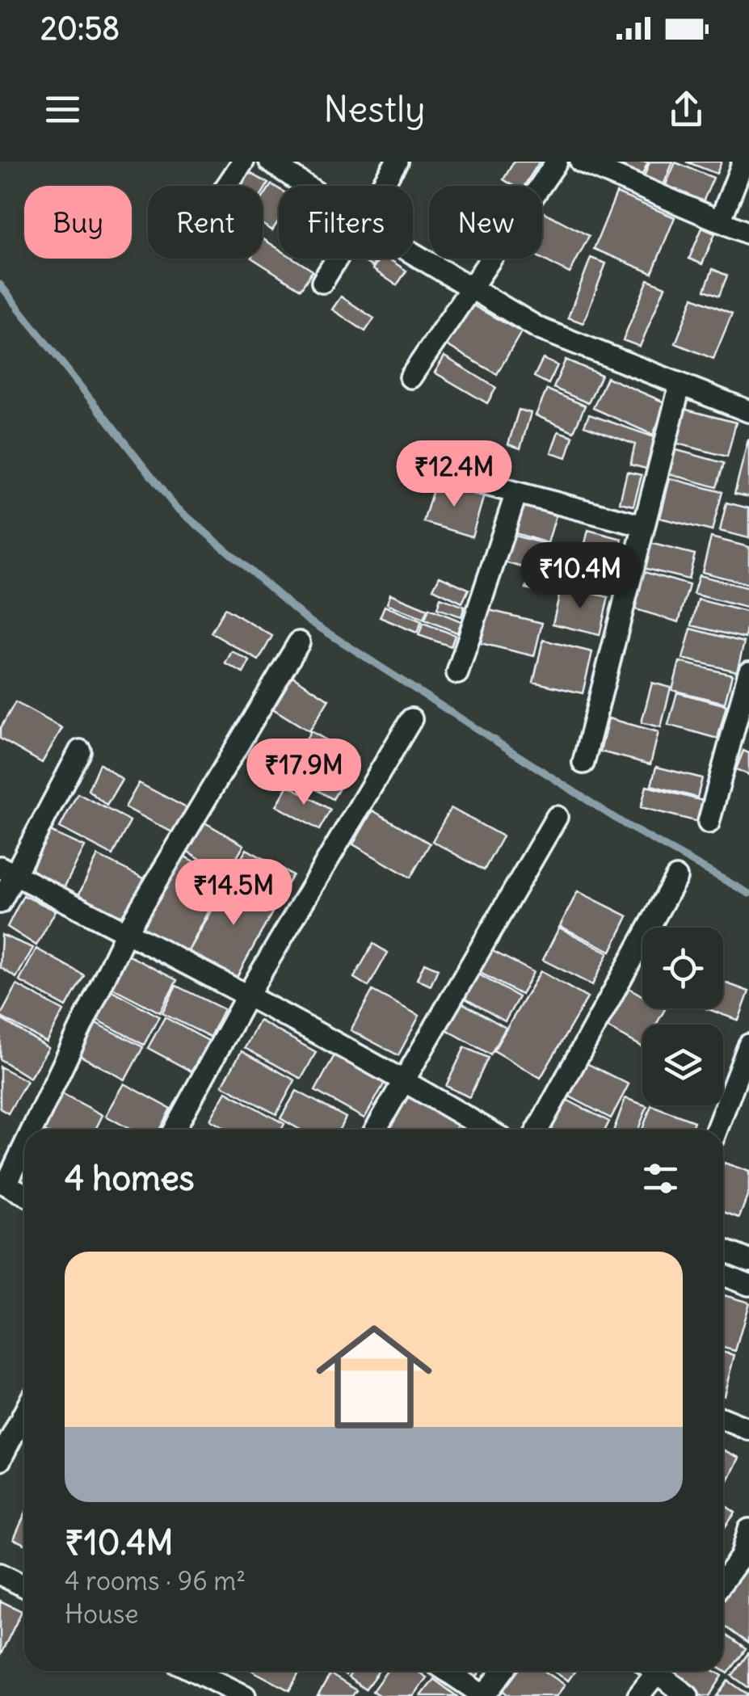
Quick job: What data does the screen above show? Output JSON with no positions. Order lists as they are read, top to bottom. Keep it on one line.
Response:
{"page":{"status":"20:58","header":"Nestly","chip":["Buy","Rent","Filters","New"],"price":["₹12.4M","₹10.4M","₹17.9M","₹14.5M"],"heading":"4 homes","list":[{"name":"₹10.4M","note":"4 rooms · 96 m² · House"}]}}
